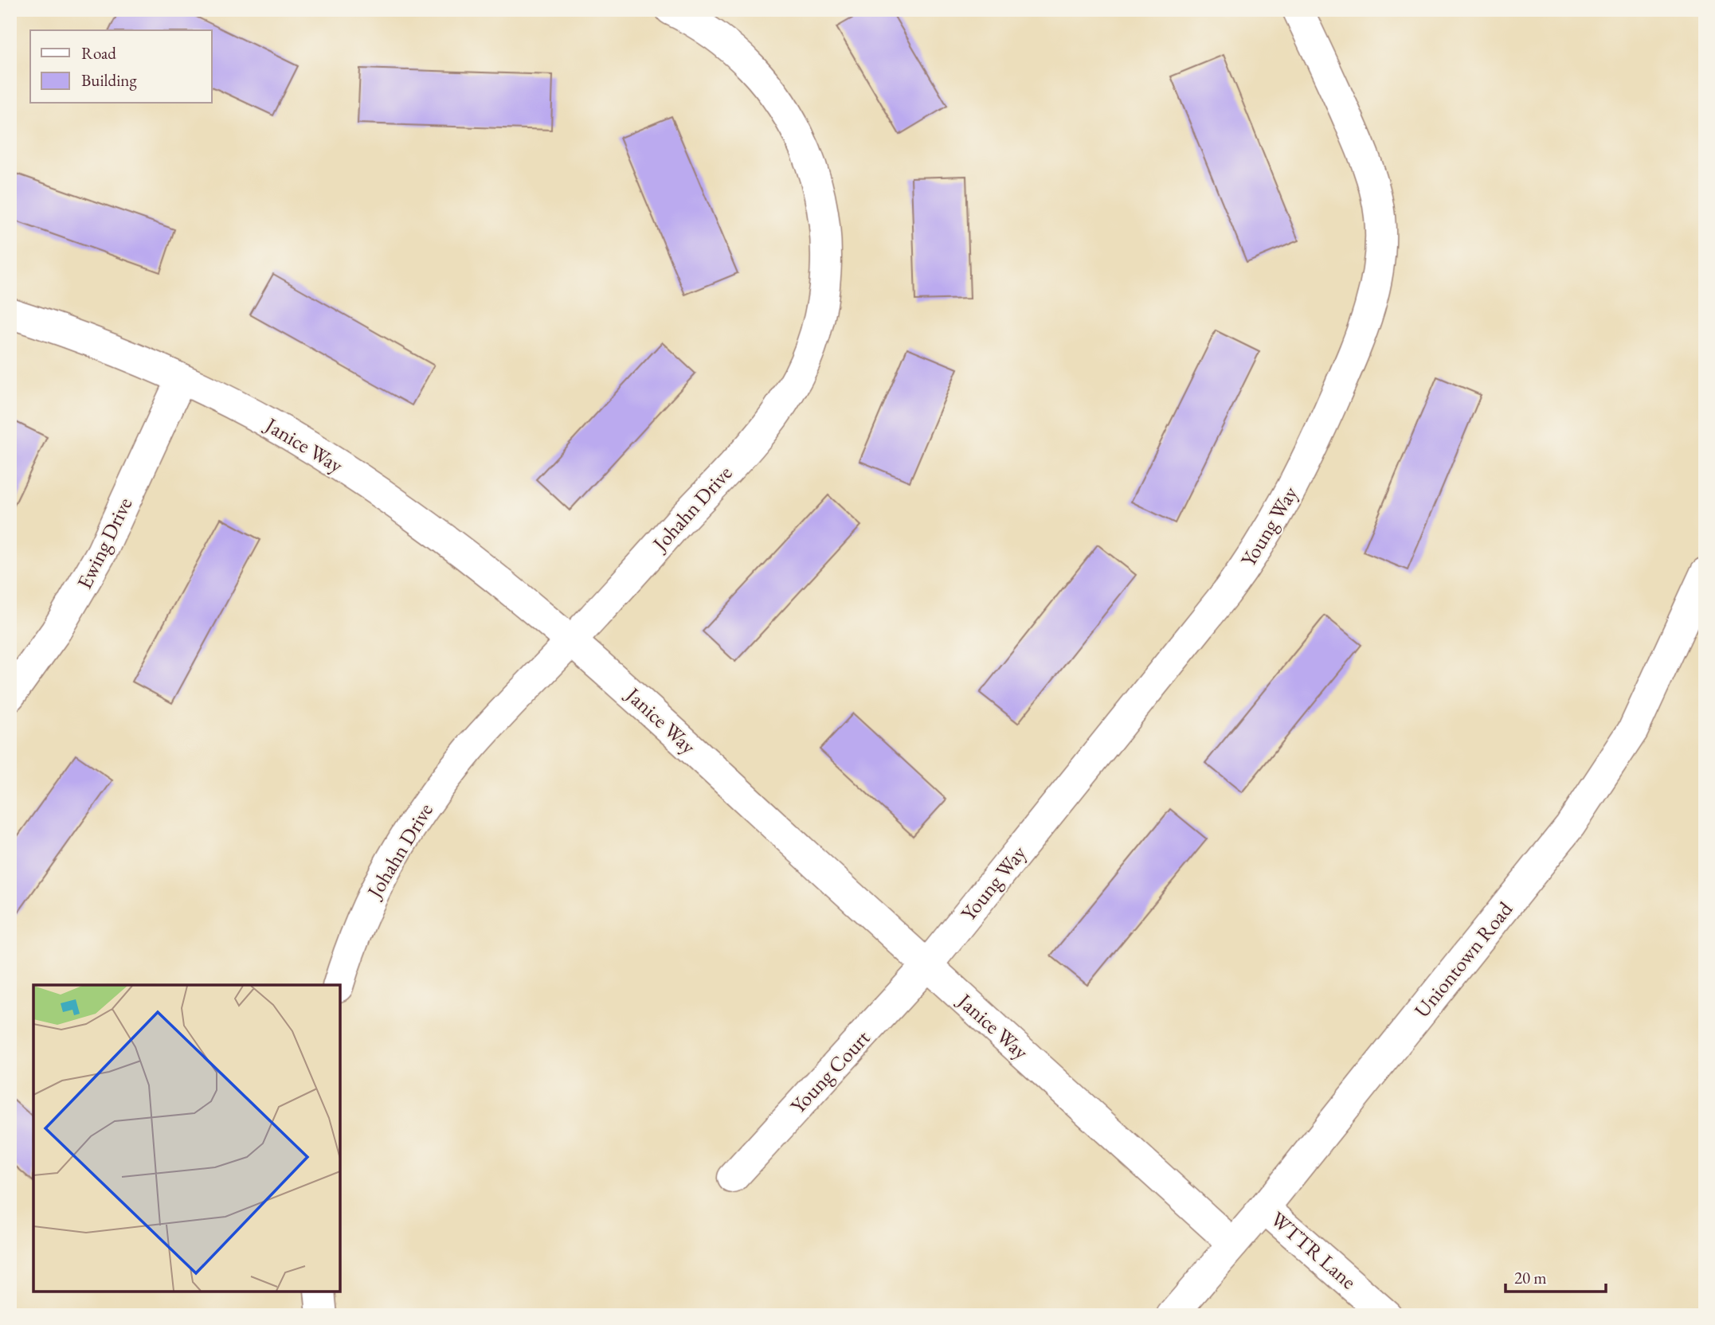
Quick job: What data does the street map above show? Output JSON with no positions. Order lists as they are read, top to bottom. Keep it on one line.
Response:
{"streets":{"street":["Janice Way","Johahn Drive","Young Way","Ewing Drive","Uniontown Road","Young Court","WTTR Lane"]},"crossings":[["Janice Way","Johahn Drive"],["Janice Way","Young Way"],["Janice Way","Ewing Drive"],["Janice Way","Uniontown Road"],["Janice Way","Young Court"],["Young Way","Young Court"],["Uniontown Road","WTTR Lane"]],"legend":["Road","Building"],"scale_bar":"20 m"}
